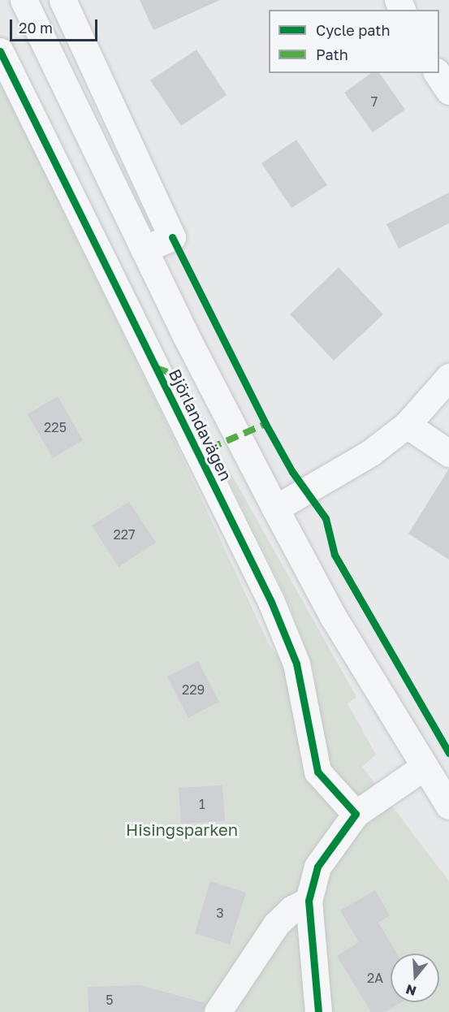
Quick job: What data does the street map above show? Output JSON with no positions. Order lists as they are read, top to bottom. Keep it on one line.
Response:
{"streets":{"street":["Björlandavägen"]},"parks":["Hisingsparken"],"house_numbers":["7","225","227","229","1","3","2A","5"],"legend":["Cycle path","Path"],"scale_bar":"20 m","north":"bottom"}
